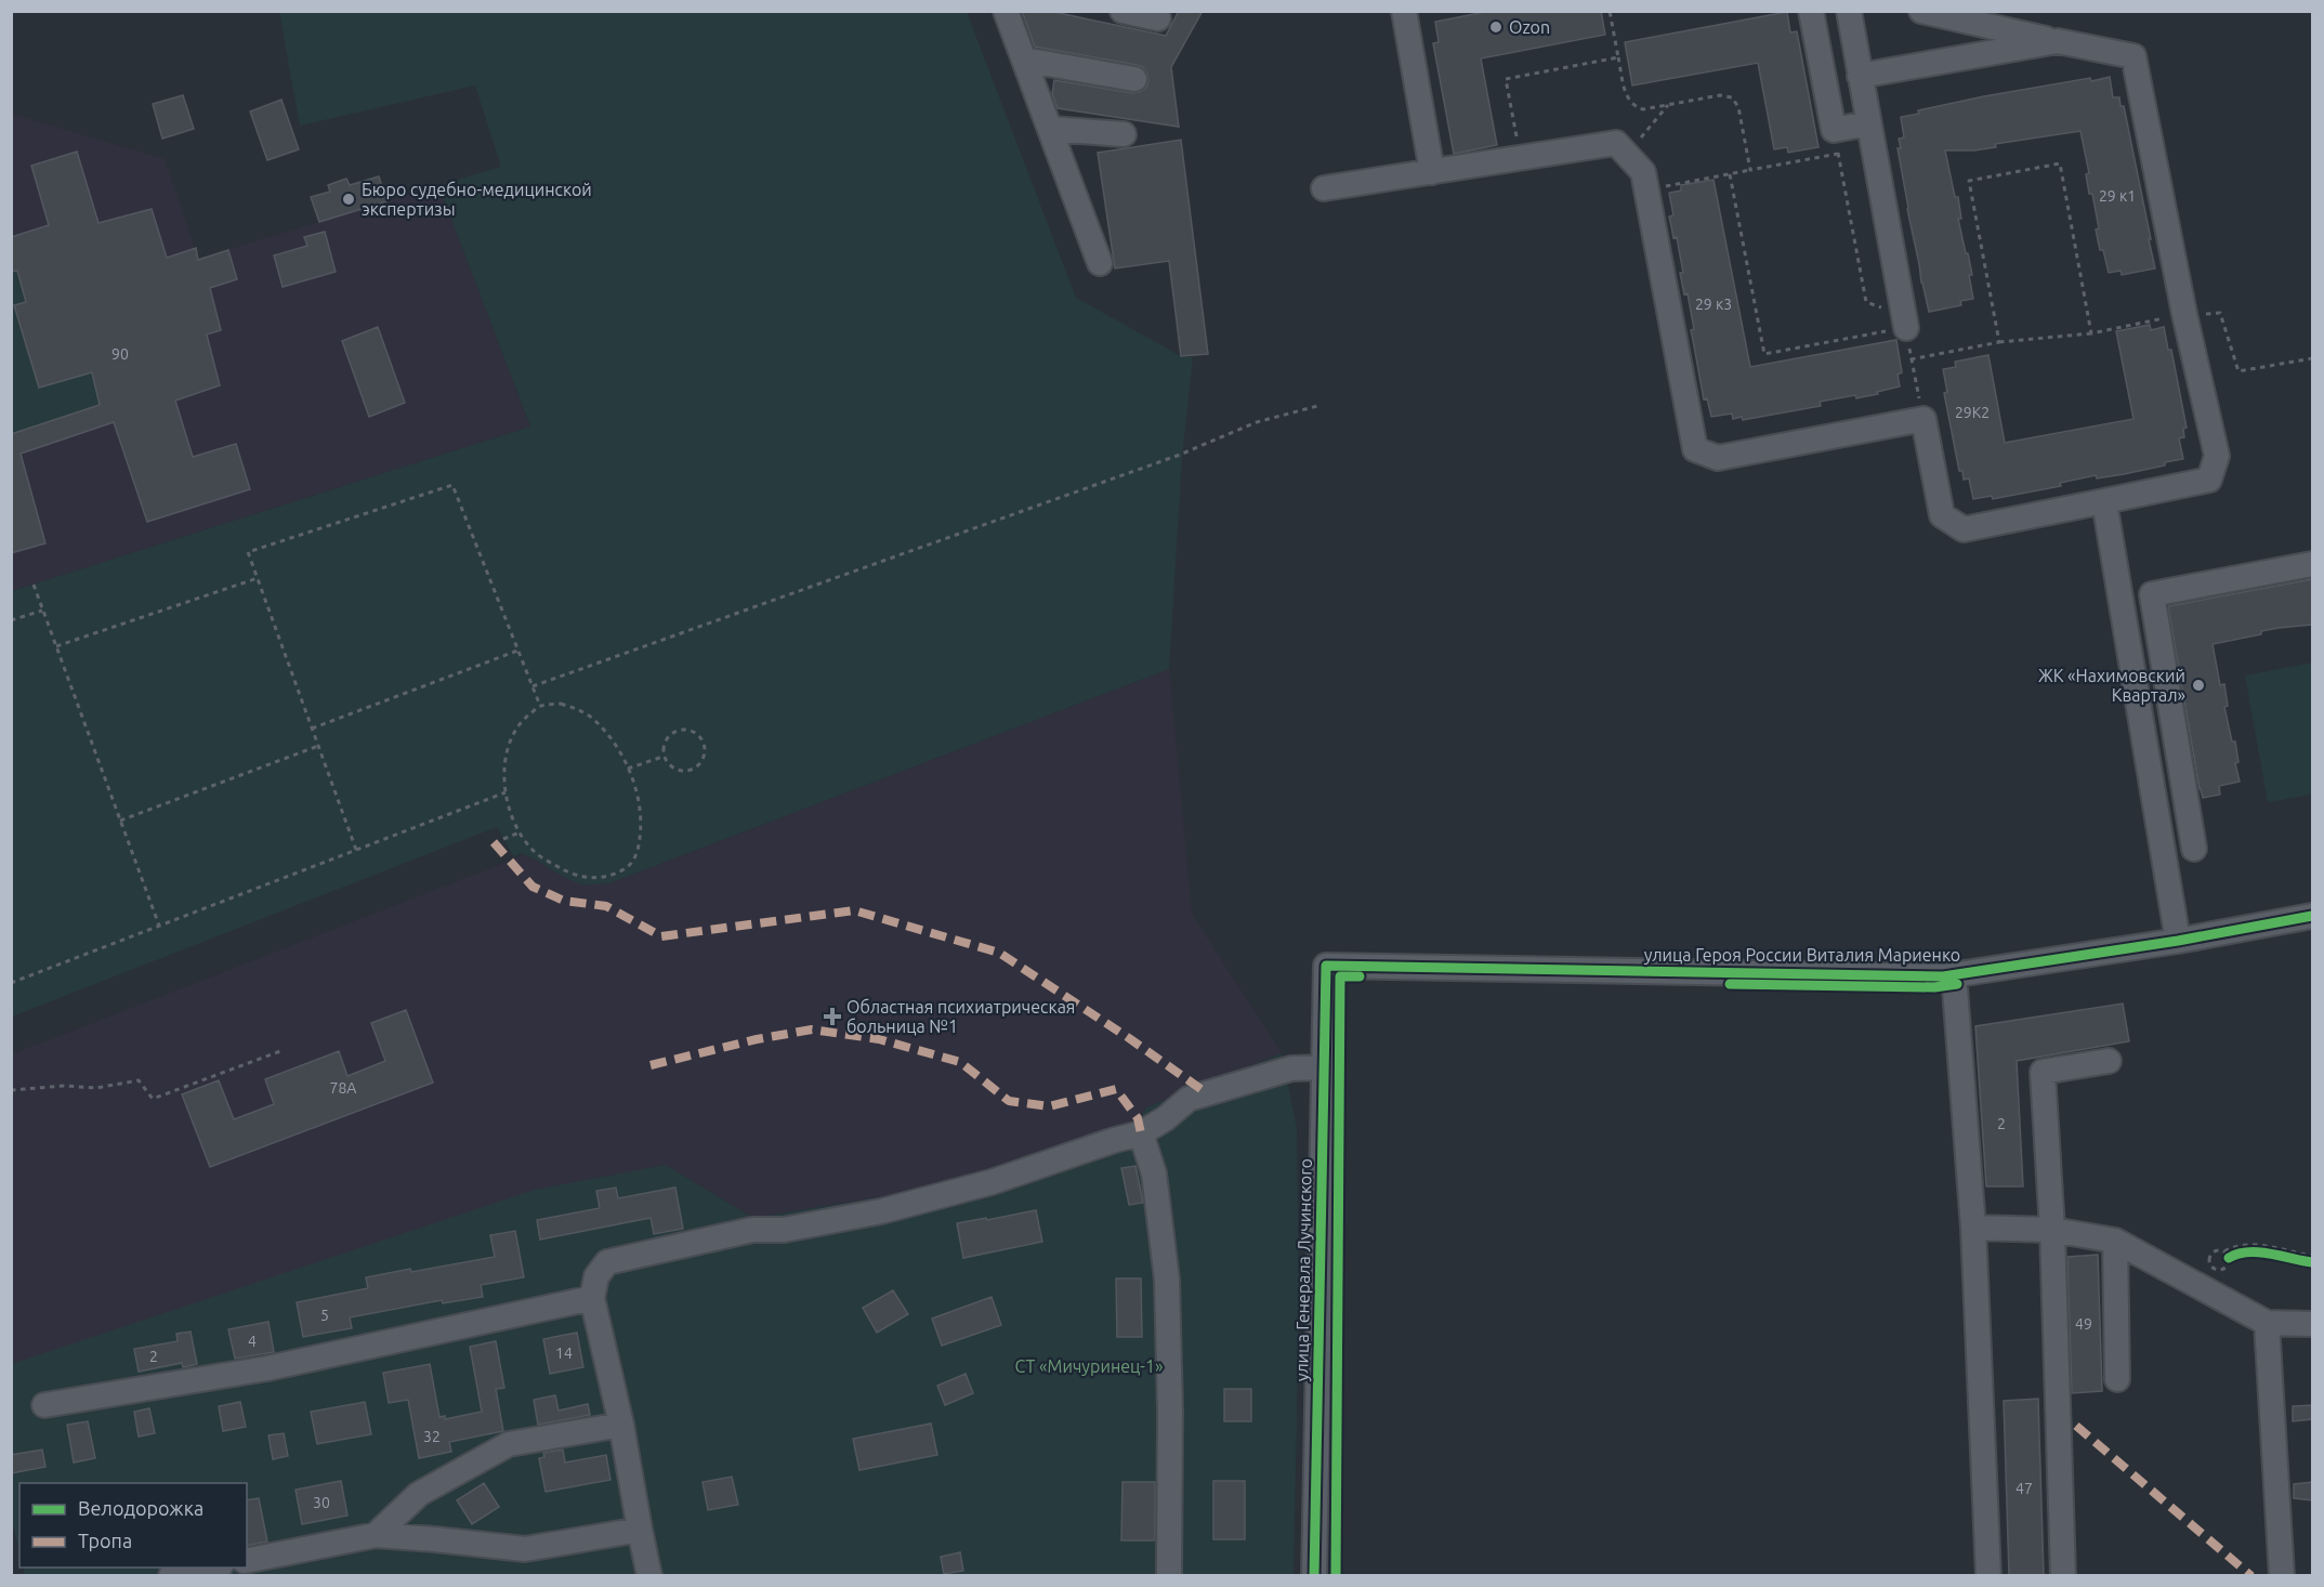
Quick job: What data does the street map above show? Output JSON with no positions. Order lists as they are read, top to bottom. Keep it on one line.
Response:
{"streets":{"street":["улица Героя России Виталия Мариенко","улица Генерала Лучинского"]},"crossings":[["улица Героя России Виталия Мариенко","улица Генерала Лучинского"]],"parks":["СТ «Мичуринец-1»"],"places":{"other":["Ozon","Бюро судебно-медицинской экспертизы","ЖК «Нахимовский Квартал»"],"health":["Областная психиатрическая больница №1"]},"house_numbers":["29 к1","29 к3","90","29К2","78А","2","5","49","4","14","2","32","47","30"],"legend":["Велодорожка","Тропа"]}
